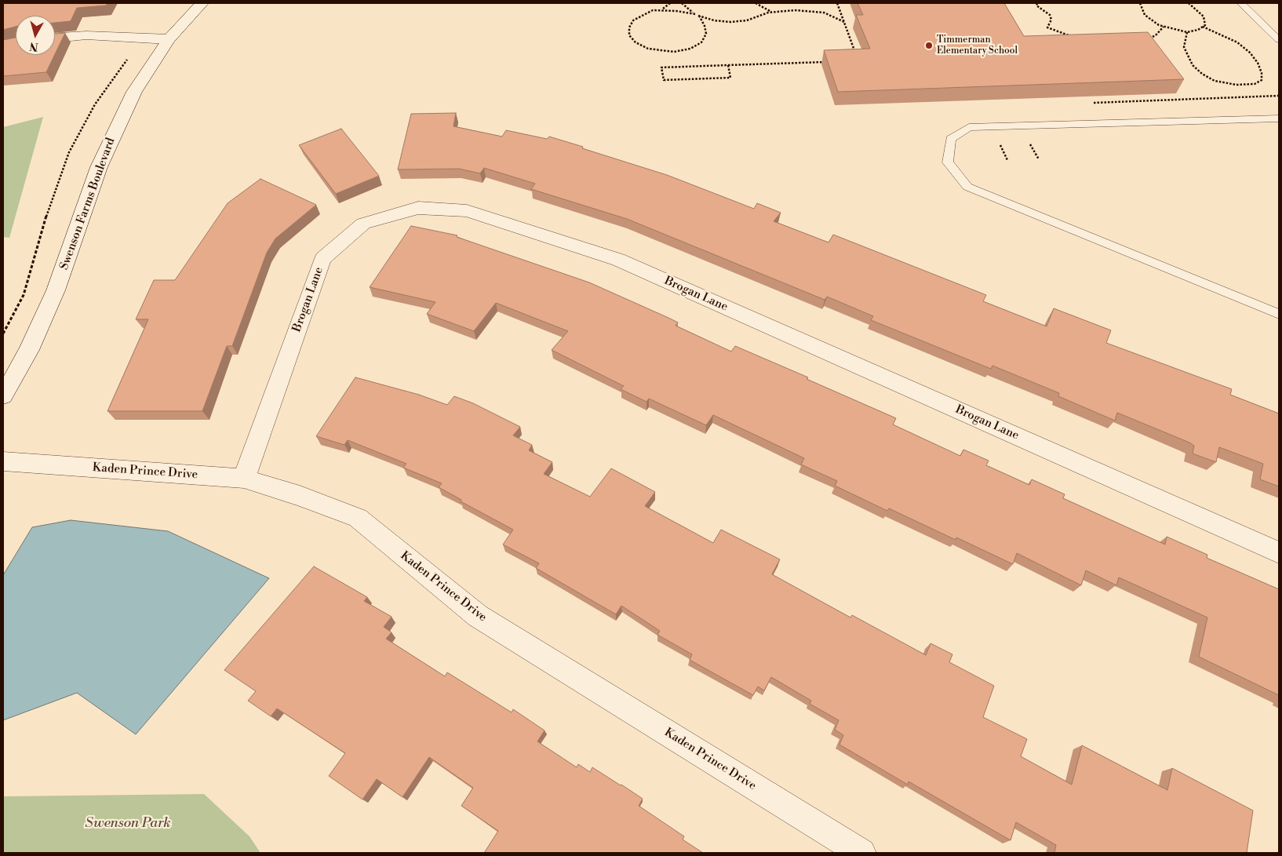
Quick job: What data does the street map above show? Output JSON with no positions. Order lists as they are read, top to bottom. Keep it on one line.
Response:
{"streets":{"street":["Swenson Farms Boulevard","Brogan Lane","Kaden Prince Drive"]},"crossings":[["Brogan Lane","Kaden Prince Drive"]],"parks":["Swenson Park"],"places":["Timmerman Elementary School"],"north":"bottom"}
